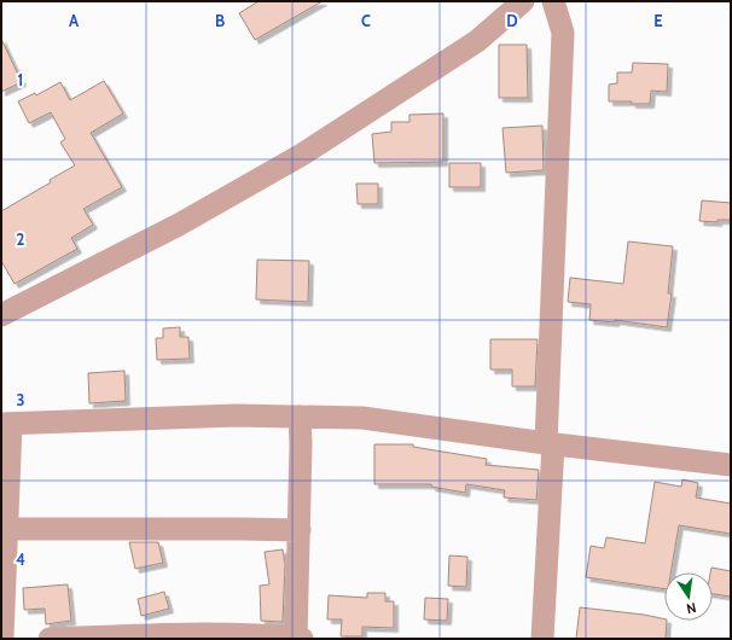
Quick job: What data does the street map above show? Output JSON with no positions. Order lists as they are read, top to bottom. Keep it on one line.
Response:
{"north":"bottom","grid":{"columns":["A","B","C","D","E"],"rows":["1","2","3","4"]}}
